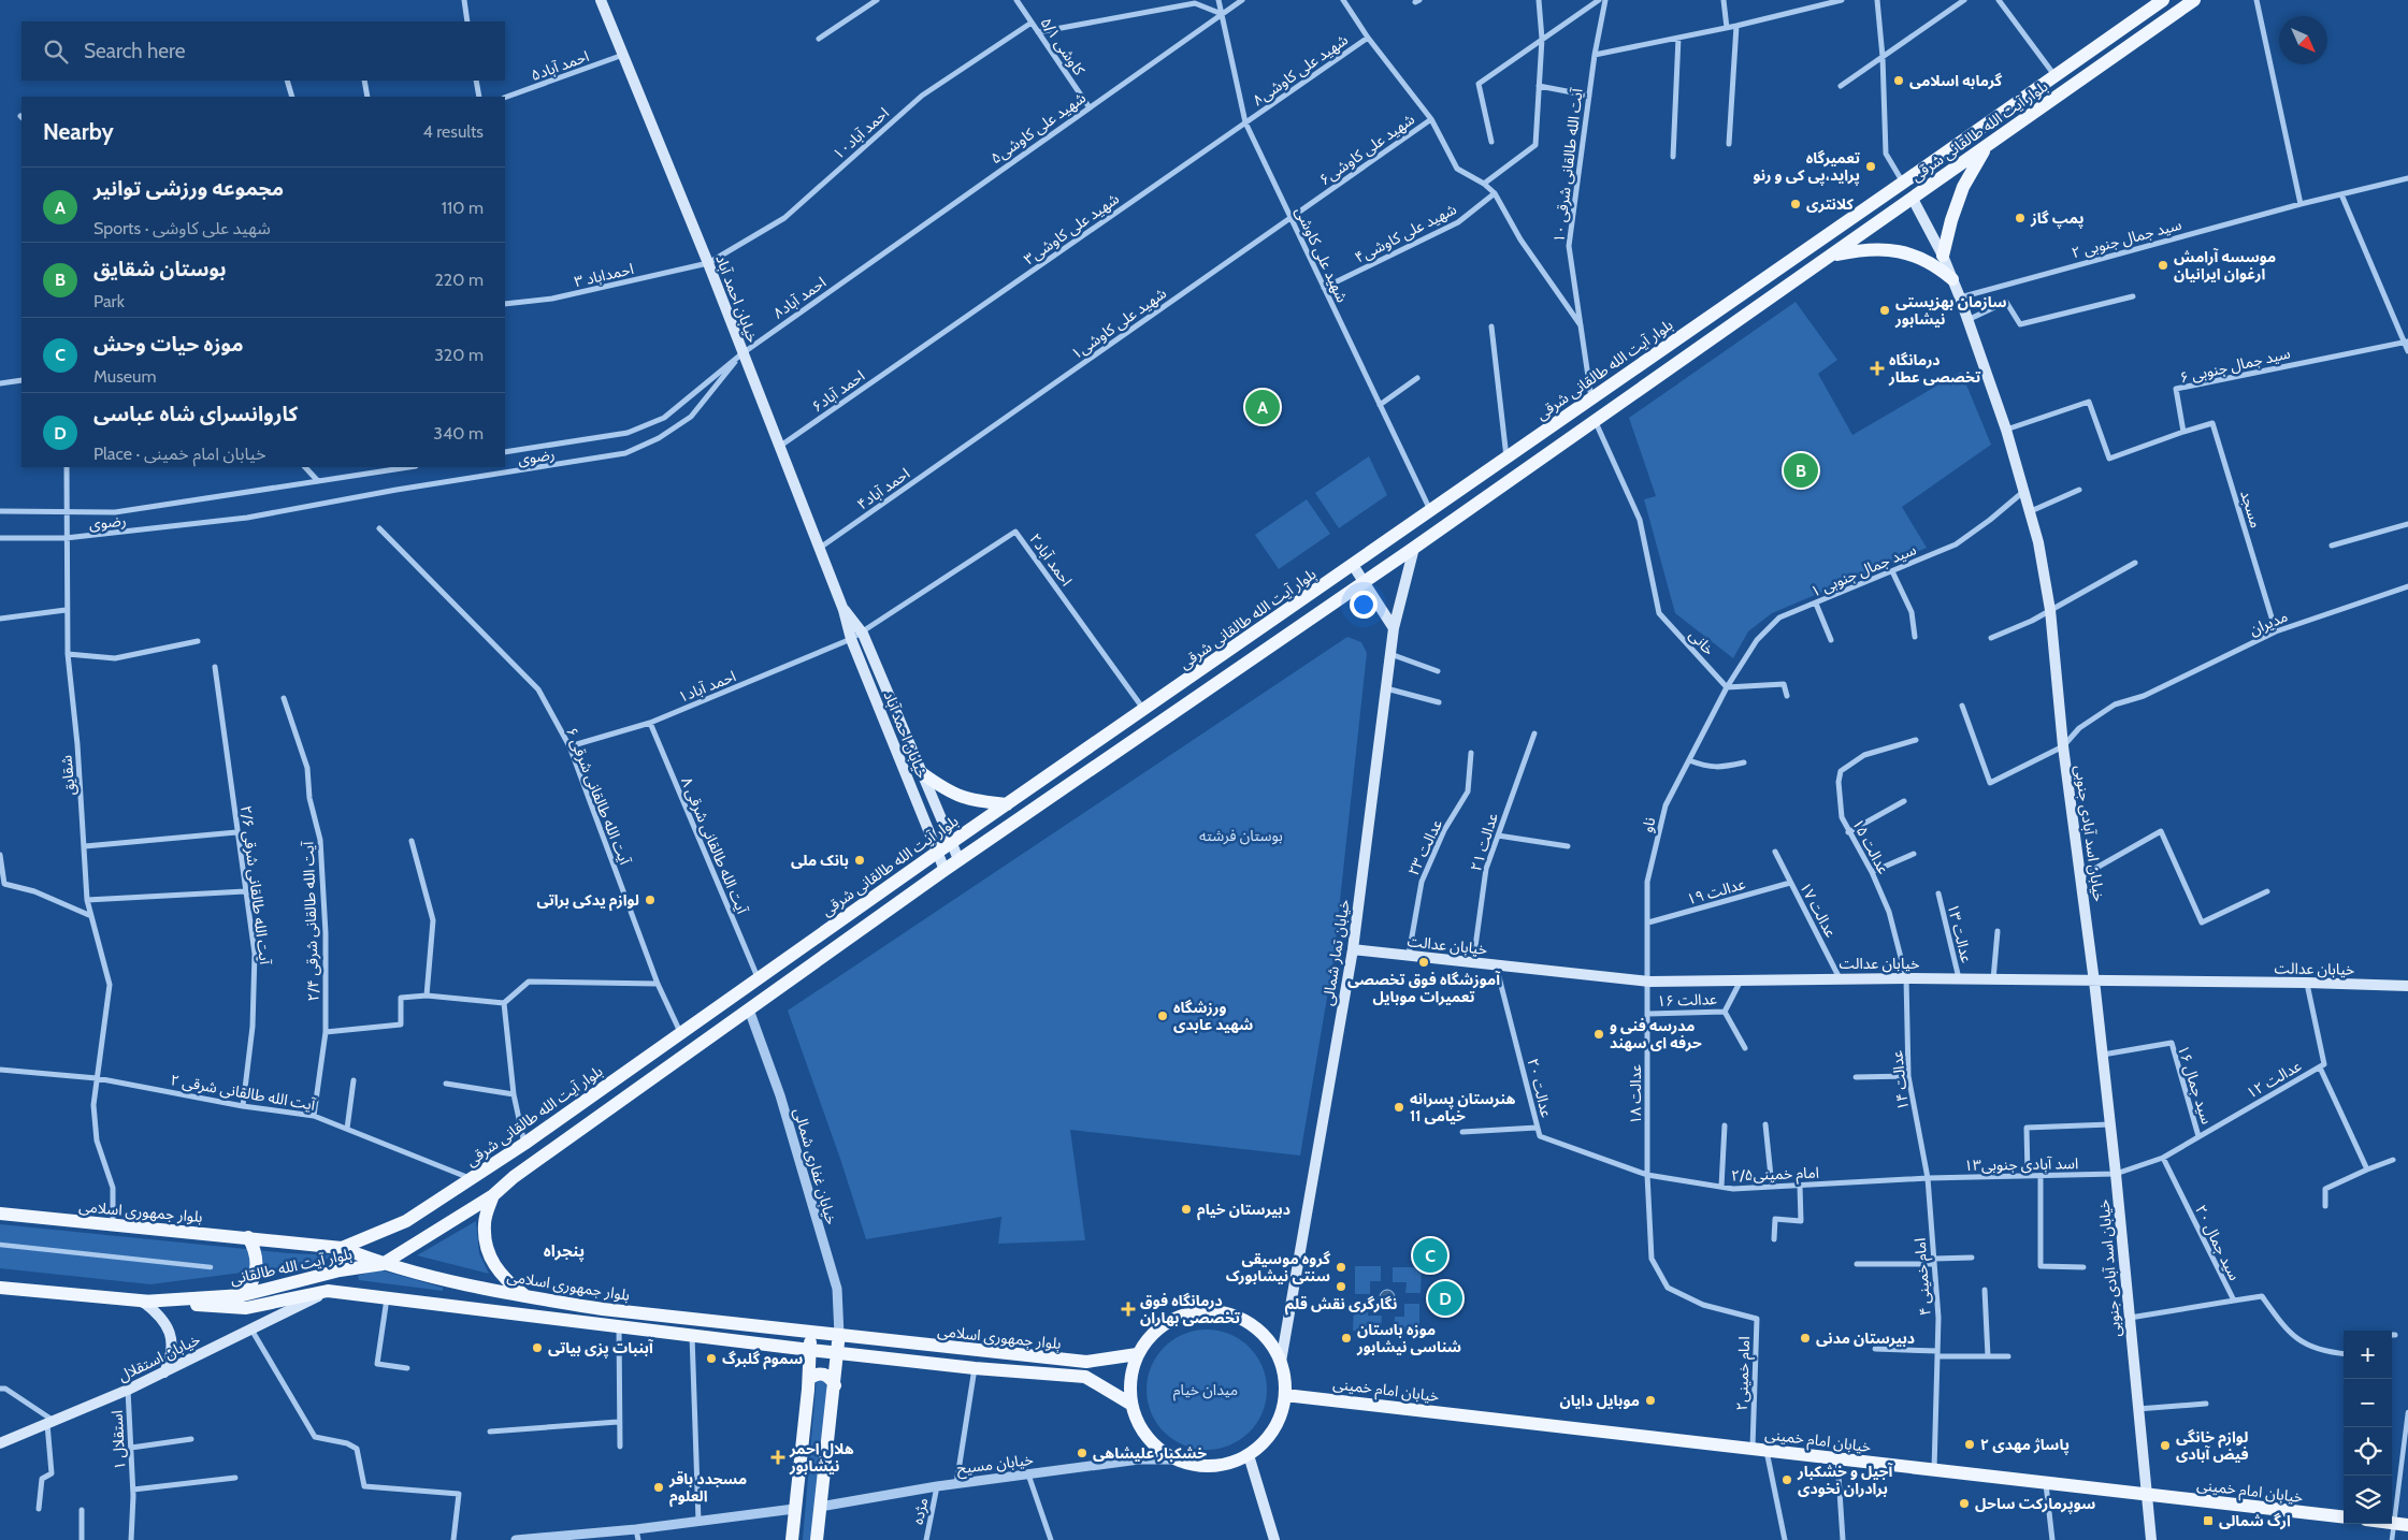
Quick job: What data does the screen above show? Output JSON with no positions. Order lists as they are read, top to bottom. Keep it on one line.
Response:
{"streets":{"main road":["بلوار آیت الله طالقانی شرقی","خیابان احمد آباد","خیابان اسد آبادی جنوبی","خیابان عدالت","خیابان تمار شمالی","بلوار جمهوری اسلامی","بلوار آیت الله طالقانی","خیابان استقلال","خیابان امام خمینی"],"street":["کاوشی ۵/۱","احمد آباد۵","شهید علی کاوشی۸","شهید علی کاوشی۵","احمد آباد۱۰","شهید علی کاوشی۶","آیت الله طالقانی شرقی ۱۰","شهید علی کاوشی۳","شهید علی کاوشی۴","سید جمال جنوبی ۲","شهید علی کاوشی","احمداباد ۳","احمد آباد۸","شهید علی کاوشی۱","سید جمال جنوبی ۶","احمد آباد۶","رضوی","احمد آباد۴","مسجد","احمد آباد۲","سید جمال جنوبی ۱","مدیران","خانی","احمد آباد۱","شقایق","آیت الله طالقانی شرقی ۶","ناو","عدالت ۲۱","آیت الله طالقانی شرقی ۸","عدالت ۱۵","عدالت ۲۳","آیت الله طالقانی شرقی ۲/۶","عدالت ۱۹","عدالت ۱۷","آیت الله طالقانی شرقی ۲/۴","عدالت ۱۳","عدالت ۱۶","عدالت ۱۲","عدالت ۱۴","سید جمال ۱۶","عدالت ۲۰","آیت الله طالقانی شرقی ۲","عدالت ۱۸","اسد آبادی جنوبی۱۳","خیابان غفاری شمالی","امام خمینی۲/۵","سید جمال ۲۰","امام خمینی ۴","امام خمینی۲","استقلال ۱","خیابان مسیح","مژده"]},"crossings":[["کاوشی ۵/۱","شهید علی کاوشی۵"],["کاوشی ۵/۱","احمد آباد۱۰"],["احمد آباد۵","خیابان احمد آباد"],["شهید علی کاوشی۸","شهید علی کاوشی۳"],["شهید علی کاوشی۸","شهید علی کاوشی"],["شهید علی کاوشی۵","شهید علی کاوشی"],["شهید علی کاوشی۵","احمد آباد۸"],["بلوار آیت الله طالقانی شرقی","آیت الله طالقانی شرقی ۱۰"],["بلوار آیت الله طالقانی شرقی","شهید علی کاوشی"],["بلوار آیت الله طالقانی شرقی","خیابان احمد آباد"],["بلوار آیت الله طالقانی شرقی","احمد آباد۲"],["بلوار آیت الله طالقانی شرقی","خانی"],["بلوار آیت الله طالقانی شرقی","آیت الله طالقانی شرقی ۶"],["بلوار آیت الله طالقانی شرقی","خیابان اسد آبادی جنوبی"],["بلوار آیت الله طالقانی شرقی","آیت الله طالقانی شرقی ۸"],["بلوار آیت الله طالقانی شرقی","خیابان تمار شمالی"],["بلوار آیت الله طالقانی شرقی","آیت الله طالقانی شرقی ۲"],["بلوار آیت الله طالقانی شرقی","خیابان غفاری شمالی"],["بلوار آیت الله طالقانی شرقی","بلوار جمهوری اسلامی"],["بلوار آیت الله طالقانی شرقی","بلوار آیت الله طالقانی"],["احمد آباد۱۰","احمداباد ۳"],["احمد آباد۱۰","خیابان احمد آباد"],["شهید علی کاوشی۶","شهید علی کاوشی"],["شهید علی کاوشی۶","شهید علی کاوشی۱"],["شهید علی کاوشی۳","شهید علی کاوشی"],["شهید علی کاوشی۳","احمد آباد۶"],["شهید علی کاوشی۴","شهید علی کاوشی"],["سید جمال جنوبی ۲","خیابان اسد آبادی جنوبی"],["شهید علی کاوشی","شهید علی کاوشی۱"],["احمداباد ۳","خیابان احمد آباد"],["احمد آباد۸","خیابان احمد آباد"],["احمد آباد۸","رضوی"],["خیابان احمد آباد","احمد آباد۶"],["خیابان احمد آباد","رضوی"],["خیابان احمد آباد","احمد آباد۴"],["خیابان احمد آباد","احمد آباد۲"],["خیابان احمد آباد","احمد آباد۱"],["شهید علی کاوشی۱","احمد آباد۴"],["سید جمال جنوبی ۶","مسجد"],["رضوی","شقایق"],["مسجد","مدیران"],["احمد آباد۲","احمد آباد۱"],["سید جمال جنوبی ۱","خانی"],["سید جمال جنوبی ۱","ناو"],["سید جمال جنوبی ۱","خیابان اسد آبادی جنوبی"],["مدیران","خیابان اسد آبادی جنوبی"],["خانی","ناو"],["احمد آباد۱","آیت الله طالقانی شرقی ۶"],["احمد آباد۱","آیت الله طالقانی شرقی ۸"],["شقایق","آیت الله طالقانی شرقی ۲"],["شقایق","بلوار جمهوری اسلامی"],["ناو","عدالت ۱۹"],["ناو","خیابان عدالت"],["ناو","عدالت ۱۸"],["خیابان اسد آبادی جنوبی","خیابان عدالت"],["خیابان اسد آبادی جنوبی","سید جمال ۱۶"],["خیابان اسد آبادی جنوبی","اسد آبادی جنوبی۱۳"],["خیابان اسد آبادی جنوبی","سید جمال ۲۰"],["خیابان اسد آبادی جنوبی","خیابان امام خمینی"],["عدالت ۲۱","خیابان عدالت"],["عدالت ۱۵","خیابان عدالت"],["عدالت ۱۵","عدالت ۱۴"],["عدالت ۲۳","خیابان عدالت"],["آیت الله طالقانی شرقی ۲/۶","آیت الله طالقانی شرقی ۲"],["عدالت ۱۹","عدالت ۱۷"],["عدالت ۱۷","خیابان عدالت"],["آیت الله طالقانی شرقی ۲/۴","آیت الله طالقانی شرقی ۲"],["عدالت ۱۳","خیابان عدالت"],["خیابان عدالت","خیابان تمار شمالی"],["خیابان عدالت","عدالت ۱۶"],["خیابان عدالت","عدالت ۱۲"],["خیابان عدالت","عدالت ۱۴"],["خیابان عدالت","عدالت ۲۰"],["خیابان عدالت","عدالت ۱۸"],["خیابان تمار شمالی","بلوار جمهوری اسلامی"],["خیابان تمار شمالی","خیابان امام خمینی"],["خیابان تمار شمالی","خیابان مسیح"],["عدالت ۱۶","عدالت ۱۸"],["عدالت ۱۲","سید جمال ۱۶"],["عدالت ۱۲","اسد آبادی جنوبی۱۳"],["عدالت ۱۲","سید جمال ۲۰"],["عدالت ۱۴","اسد آبادی جنوبی۱۳"],["عدالت ۱۴","امام خمینی ۴"],["عدالت ۲۰","عدالت ۱۸"],["عدالت ۲۰","امام خمینی۲/۵"],["عدالت ۲۰","امام خمینی۲"],["عدالت ۱۸","امام خمینی۲/۵"],["عدالت ۱۸","امام خمینی۲"],["اسد آبادی جنوبی۱۳","امام خمینی۲/۵"],["اسد آبادی جنوبی۱۳","سید جمال ۲۰"],["اسد آبادی جنوبی۱۳","امام خمینی ۴"],["خیابان غفاری شمالی","بلوار جمهوری اسلامی"],["امام خمینی۲/۵","امام خمینی۲"],["بلوار جمهوری اسلامی","بلوار آیت الله طالقانی"],["بلوار جمهوری اسلامی","خیابان امام خمینی"],["بلوار جمهوری اسلامی","خیابان مسیح"],["امام خمینی ۴","خیابان امام خمینی"],["خیابان استقلال","استقلال ۱"],["امام خمینی۲","خیابان امام خمینی"],["خیابان امام خمینی","خیابان مسیح"],["خیابان مسیح","مژده"]],"districts":["پنجراه"],"parks":["بوستان فرشته","میدان خیام"],"places":{"other":["گرمابه اسلامی","تعمیرگاه پراید،پی کی و رنو","کلانتری","پمپ گاز","موسسه آرامش ارغوان ایرانیان","سازمان بهزیستی نیشابور","بانک ملی","لوازم یدکی براتی","آموزشگاه فوق تخصصی تعمیرات موبایل","ورزشگاه شهید عابدی","مدرسه فنی و حرفه ای سهند","هنرستان پسرانه خیامی 11","دبیرستان خیام","گروه موسیقی سنتی نیشابورک","نگارگری نقش قلم","موزه باستان شناسی نیشابور","دبیرستان مدنی","آبنبات پزی بیاتی","سموم گلبرگ","موبایل دایان","پاساژ مهدی ۲","لوازم خانگی فیض آبادی","خشکبار علیشاهی","آجیل و خشکبار برادران نخودی","مسجدد باقر العلوم","سوپرمارکت ساحل"],"health":["درمانگاه تخصصی عطار","درمانگاه فوق تخصصی بهاران","هلال احمر نیشابور"],"transit":["ارگ شمالی"]},"north":"bottom right","page":{"search":"Search here","heading":["Nearby","4 results"],"list":[{"mark":"A","name":"مجموعه ورزشی توانیر","note":"Sports · شهید علی کاوشی","value":"110 m"},{"mark":"B","name":"بوستان شقایق","note":"Park","value":"220 m"},{"mark":"C","name":"موزه حیات وحش","note":"Museum","value":"320 m"},{"mark":"D","name":"کاروانسرای شاه عباسی","note":"Place · خیابان امام خمینی","value":"340 m"}],"pins":["A","B","C","D"],"map_buttons":["+","−"]}}
